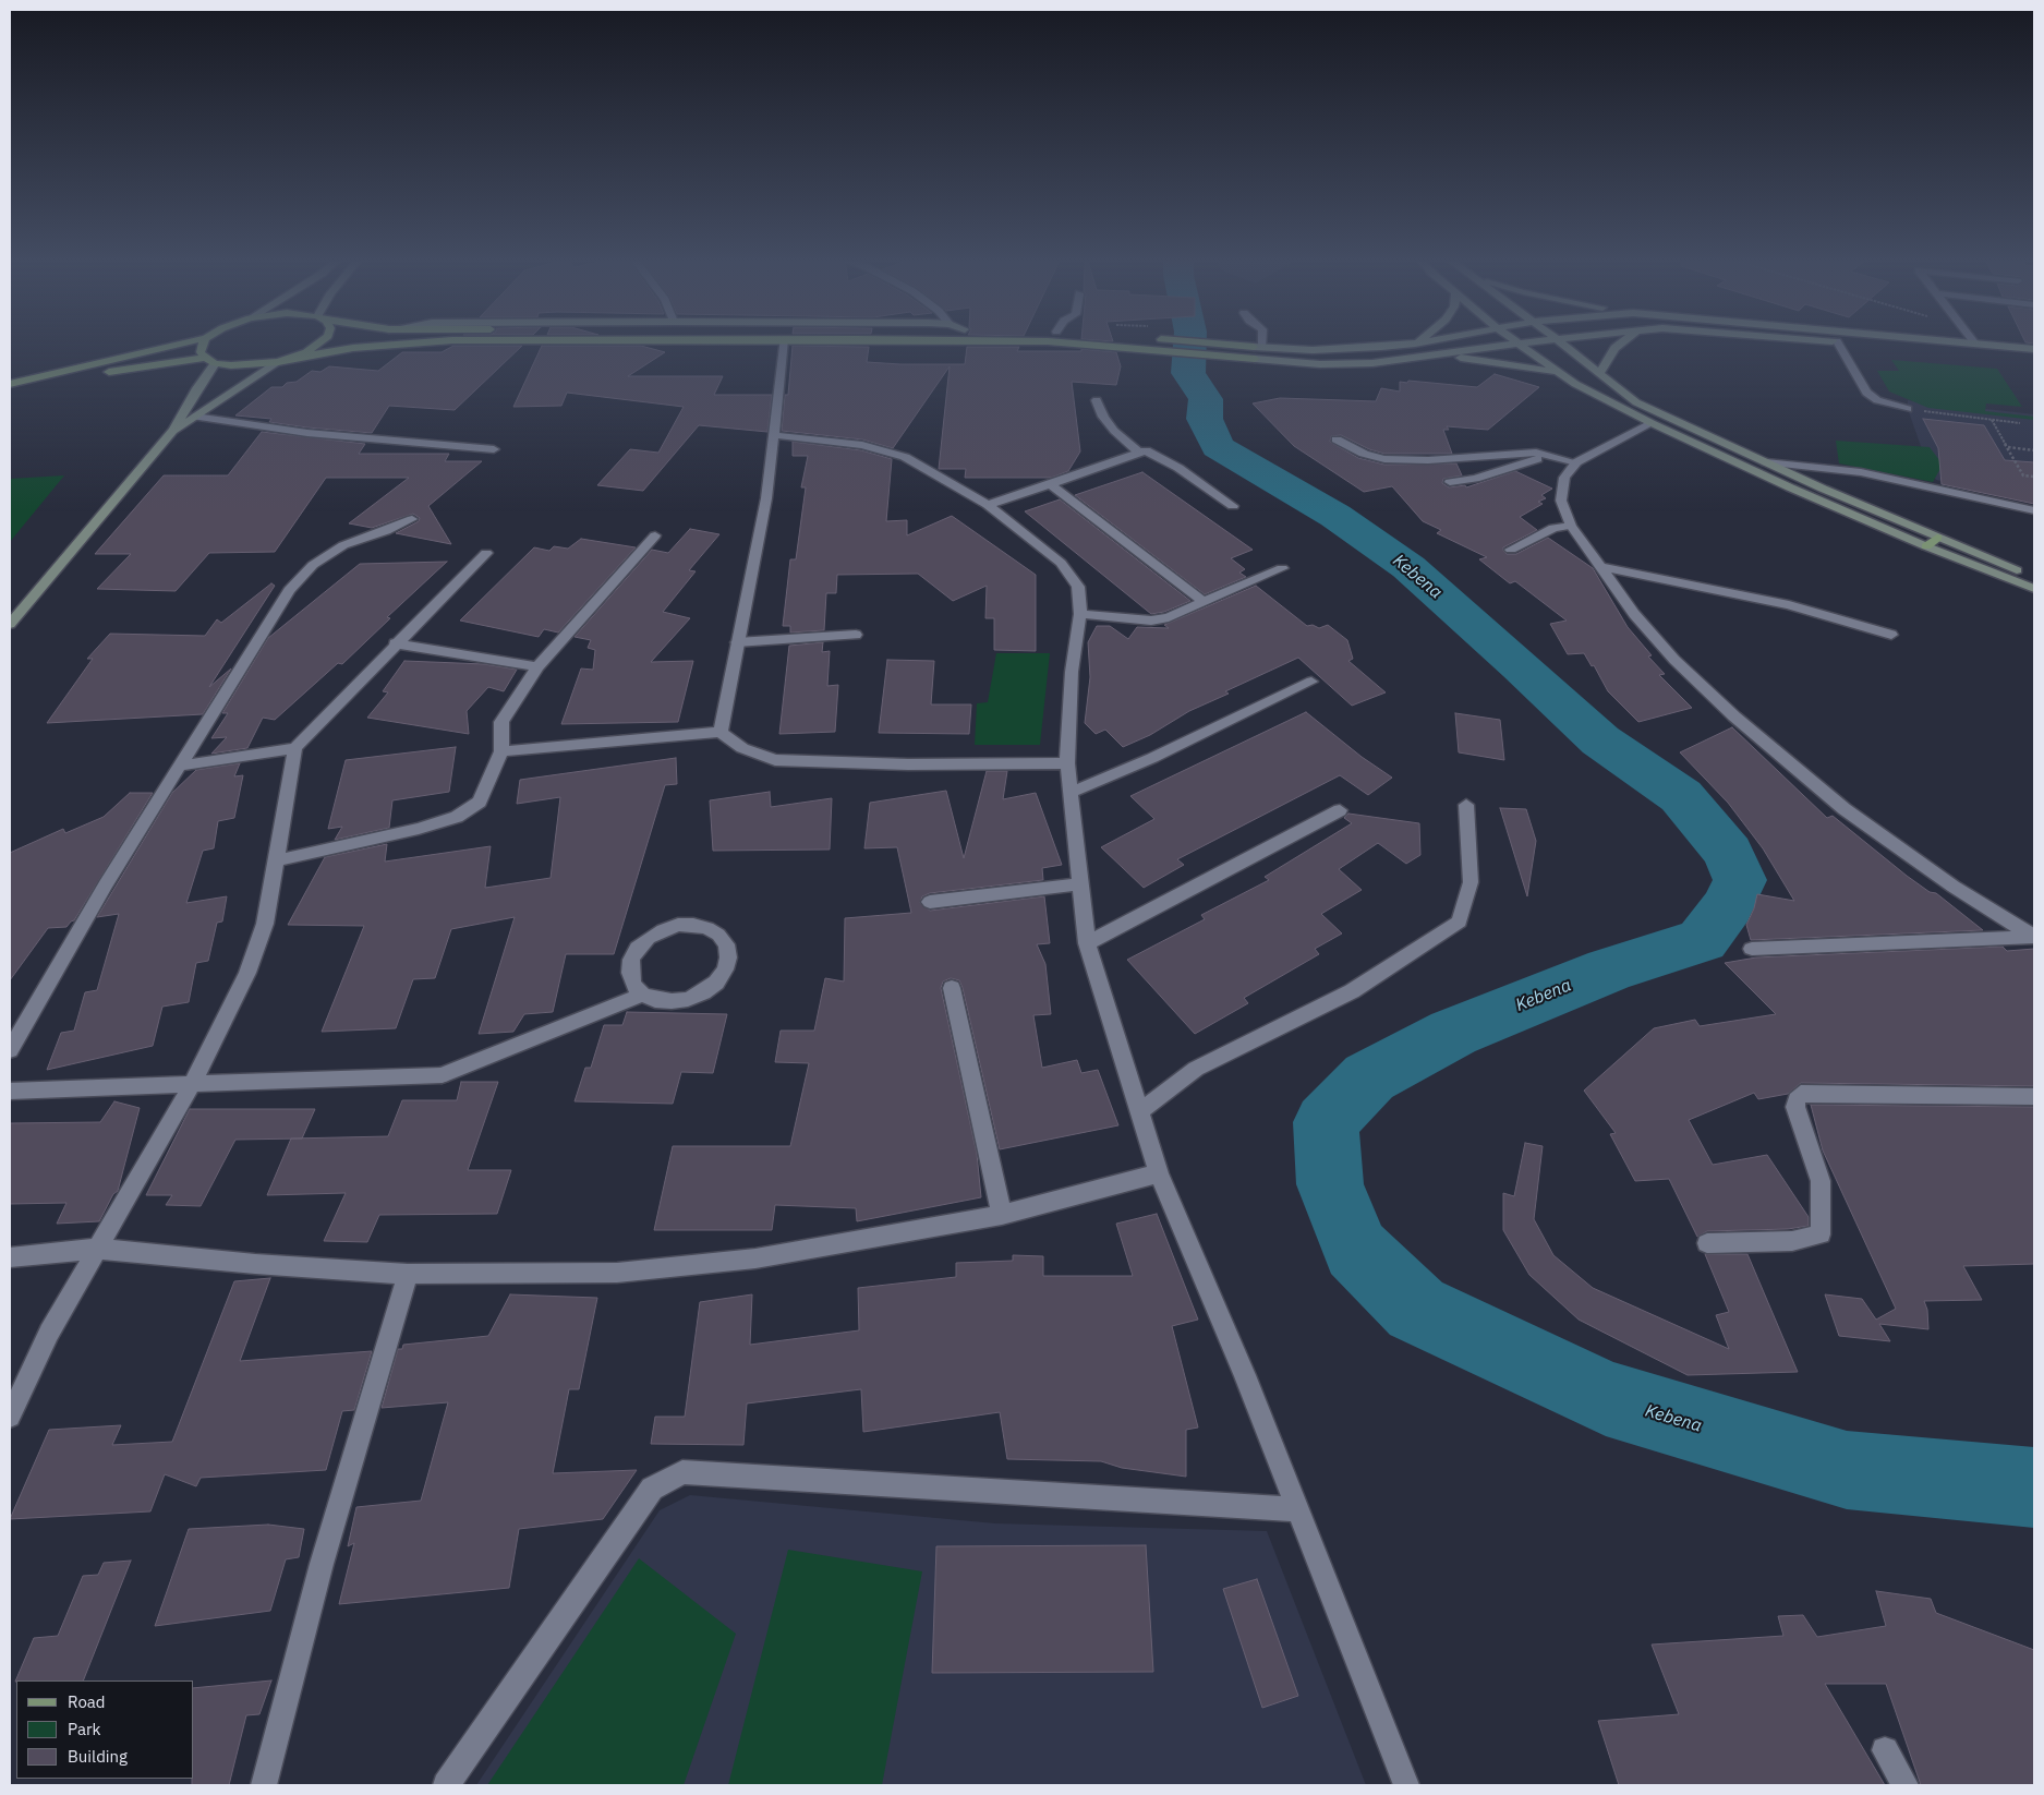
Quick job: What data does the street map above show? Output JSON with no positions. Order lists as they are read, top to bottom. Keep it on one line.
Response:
{"water":["Kebena"],"legend":["Road","Park","Building"]}
